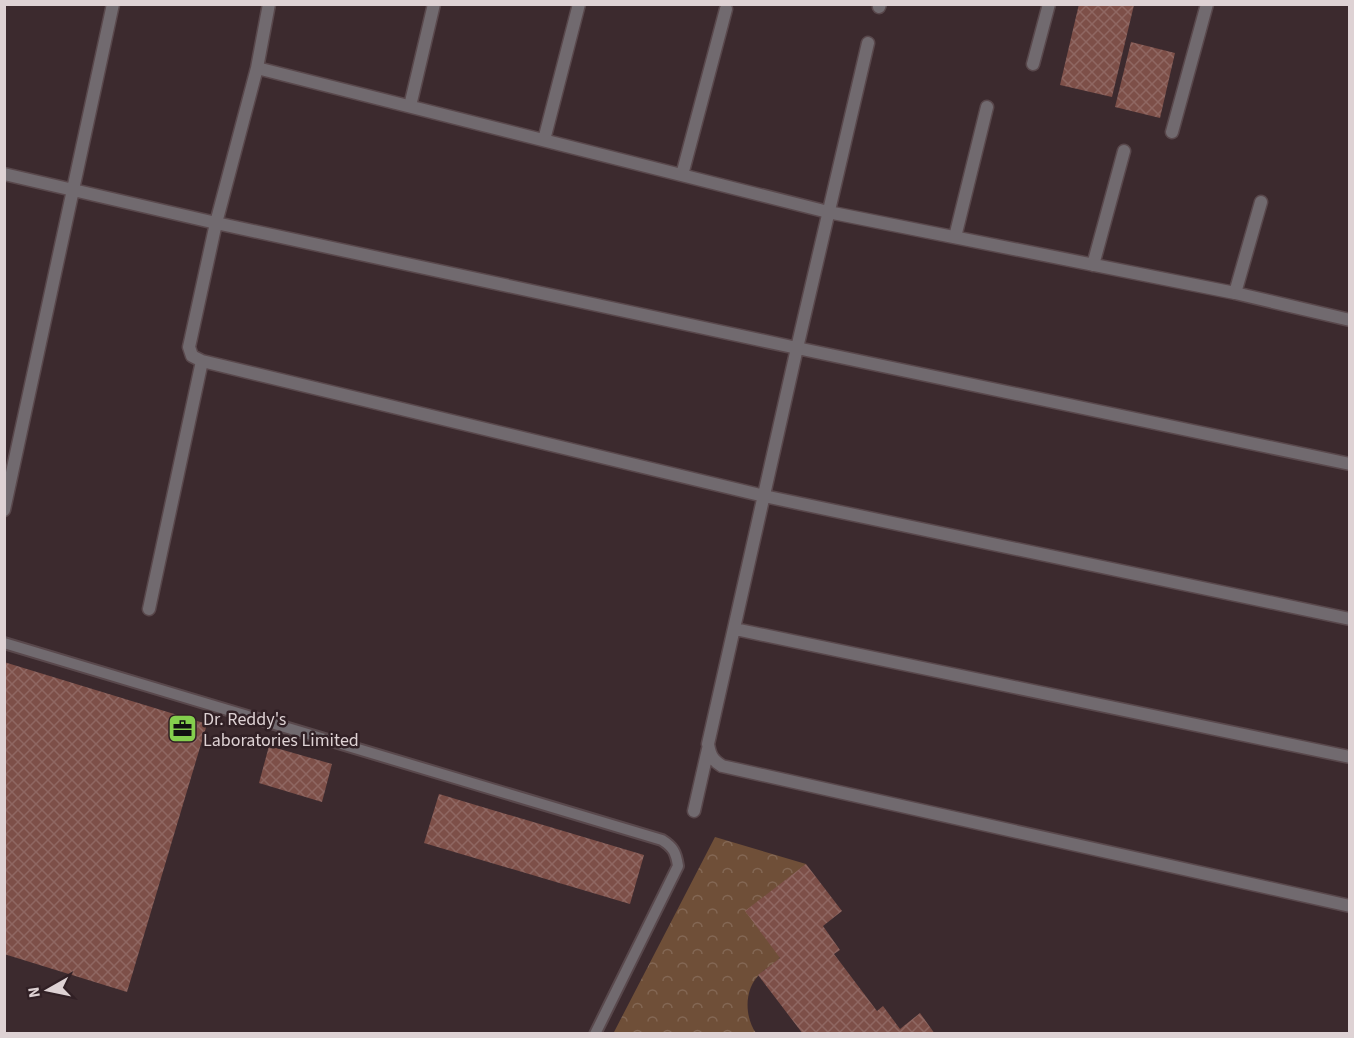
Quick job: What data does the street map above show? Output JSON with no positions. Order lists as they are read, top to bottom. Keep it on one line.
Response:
{"places":{"office":["Dr. Reddy's Laboratories Limited"]},"north":"left"}
